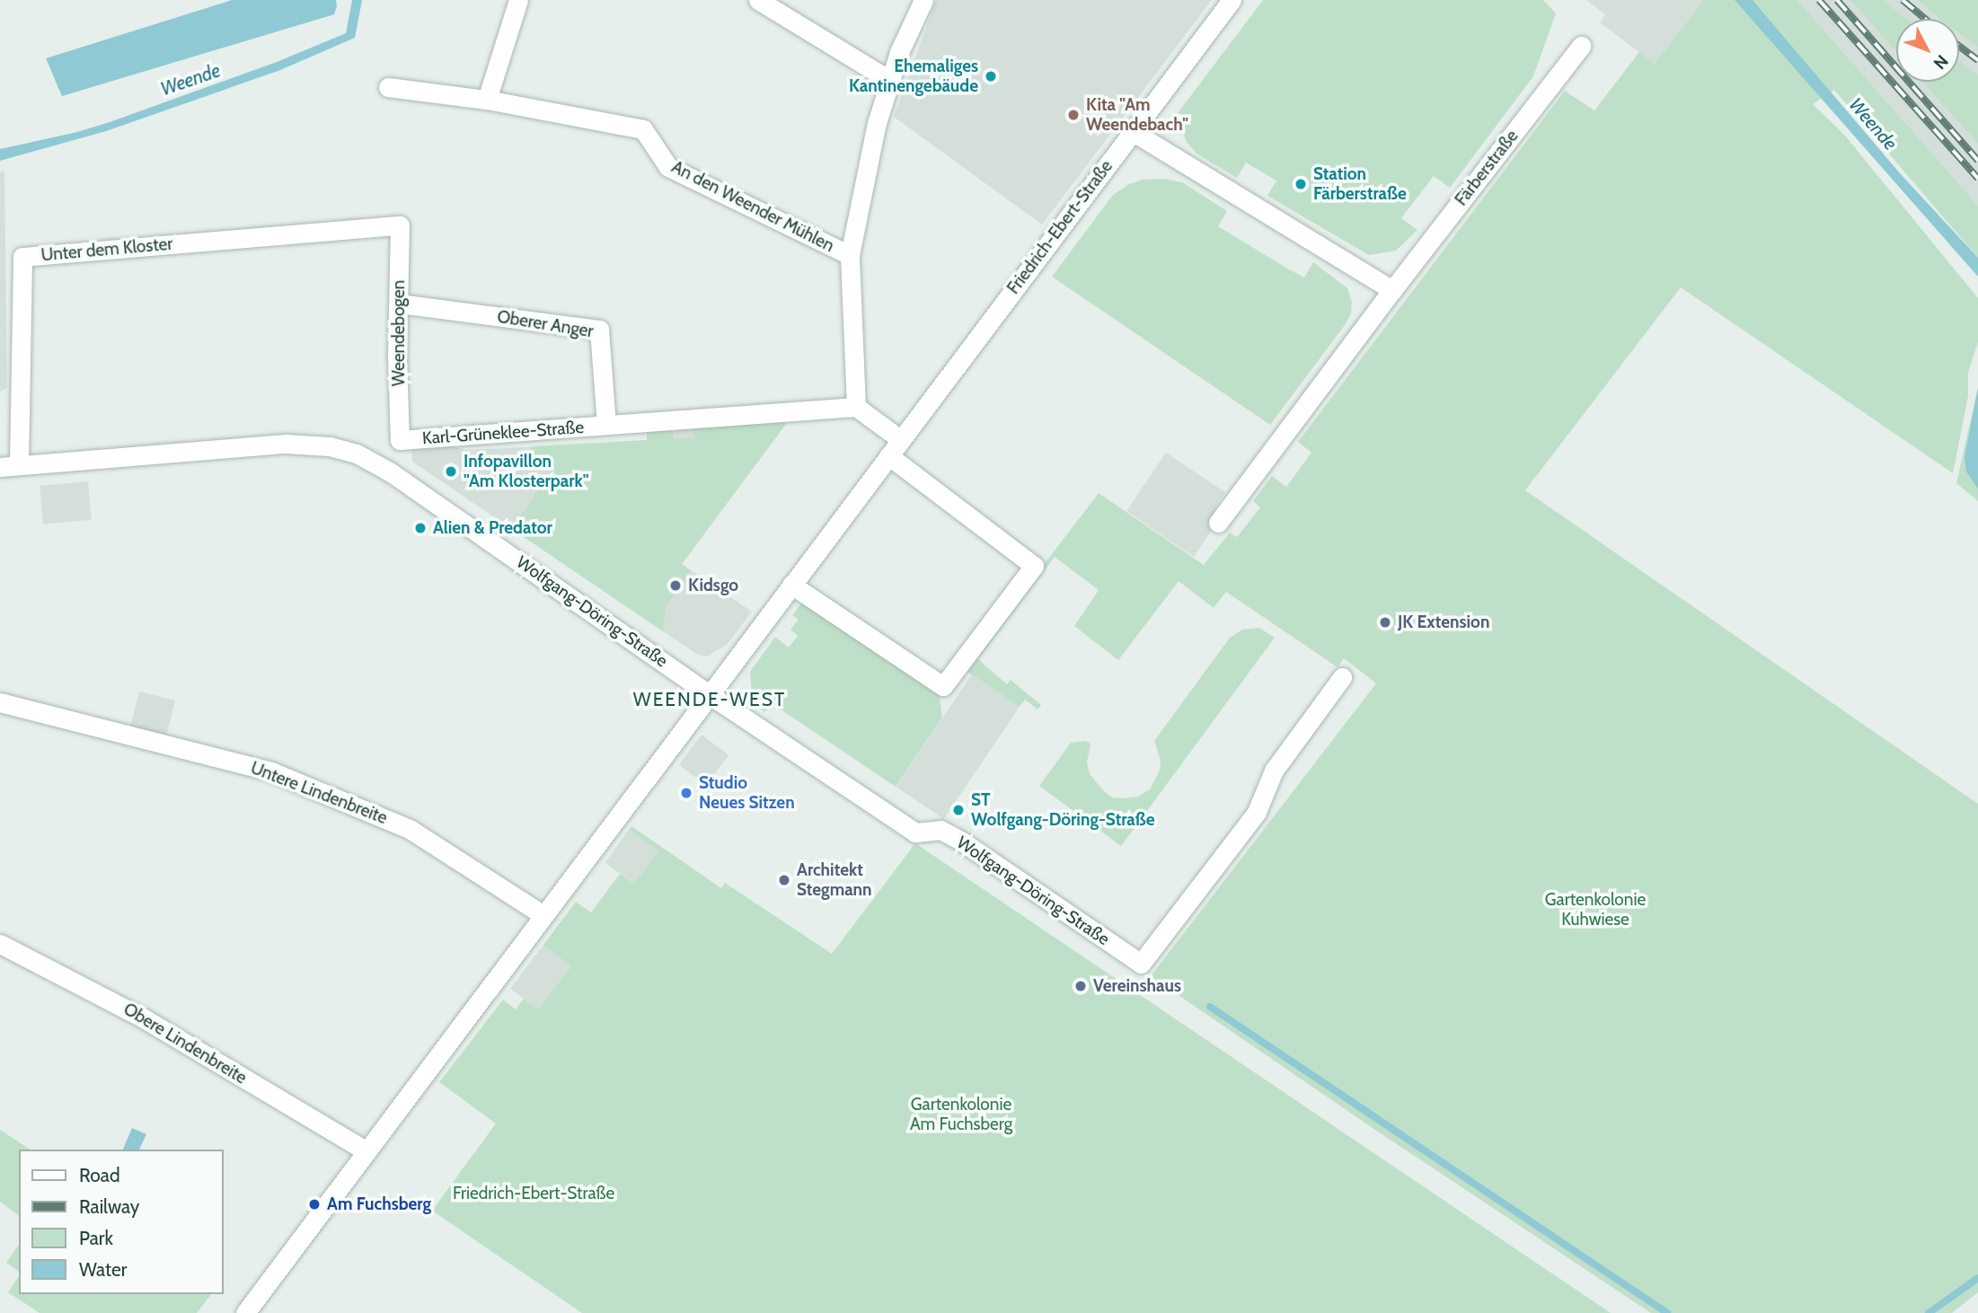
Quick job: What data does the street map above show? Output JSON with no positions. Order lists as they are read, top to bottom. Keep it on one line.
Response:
{"streets":{"street":["Färberstraße","An den Weender Mühlen","Friedrich-Ebert-Straße","Unter dem Kloster","Oberer Anger","Weendebogen","Karl-Grüneklee-Straße","Wolfgang-Döring-Straße","Untere Lindenbreite","Obere Lindenbreite"]},"crossings":[["Friedrich-Ebert-Straße","Wolfgang-Döring-Straße"],["Friedrich-Ebert-Straße","Untere Lindenbreite"],["Friedrich-Ebert-Straße","Obere Lindenbreite"],["Unter dem Kloster","Weendebogen"],["Oberer Anger","Weendebogen"],["Oberer Anger","Karl-Grüneklee-Straße"],["Weendebogen","Karl-Grüneklee-Straße"],["Karl-Grüneklee-Straße","Wolfgang-Döring-Straße"]],"districts":["WEENDE-WEST"],"water":["Weende"],"parks":["Gartenkolonie Kuhwiese","Gartenkolonie Am Fuchsberg","Friedrich-Ebert-Straße"],"places":["Ehemaliges Kantinengebäude","Kita \"Am Weendebach\"","Station Färberstraße","Infopavillon \"Am Klosterpark\"","Alien & Predator","Kidsgo","JK Extension","Studio Neues Sitzen","ST Wolfgang-Döring-Straße","Architekt Stegmann","Vereinshaus","Am Fuchsberg"],"legend":["Road","Railway","Park","Water"],"north":"bottom right"}
